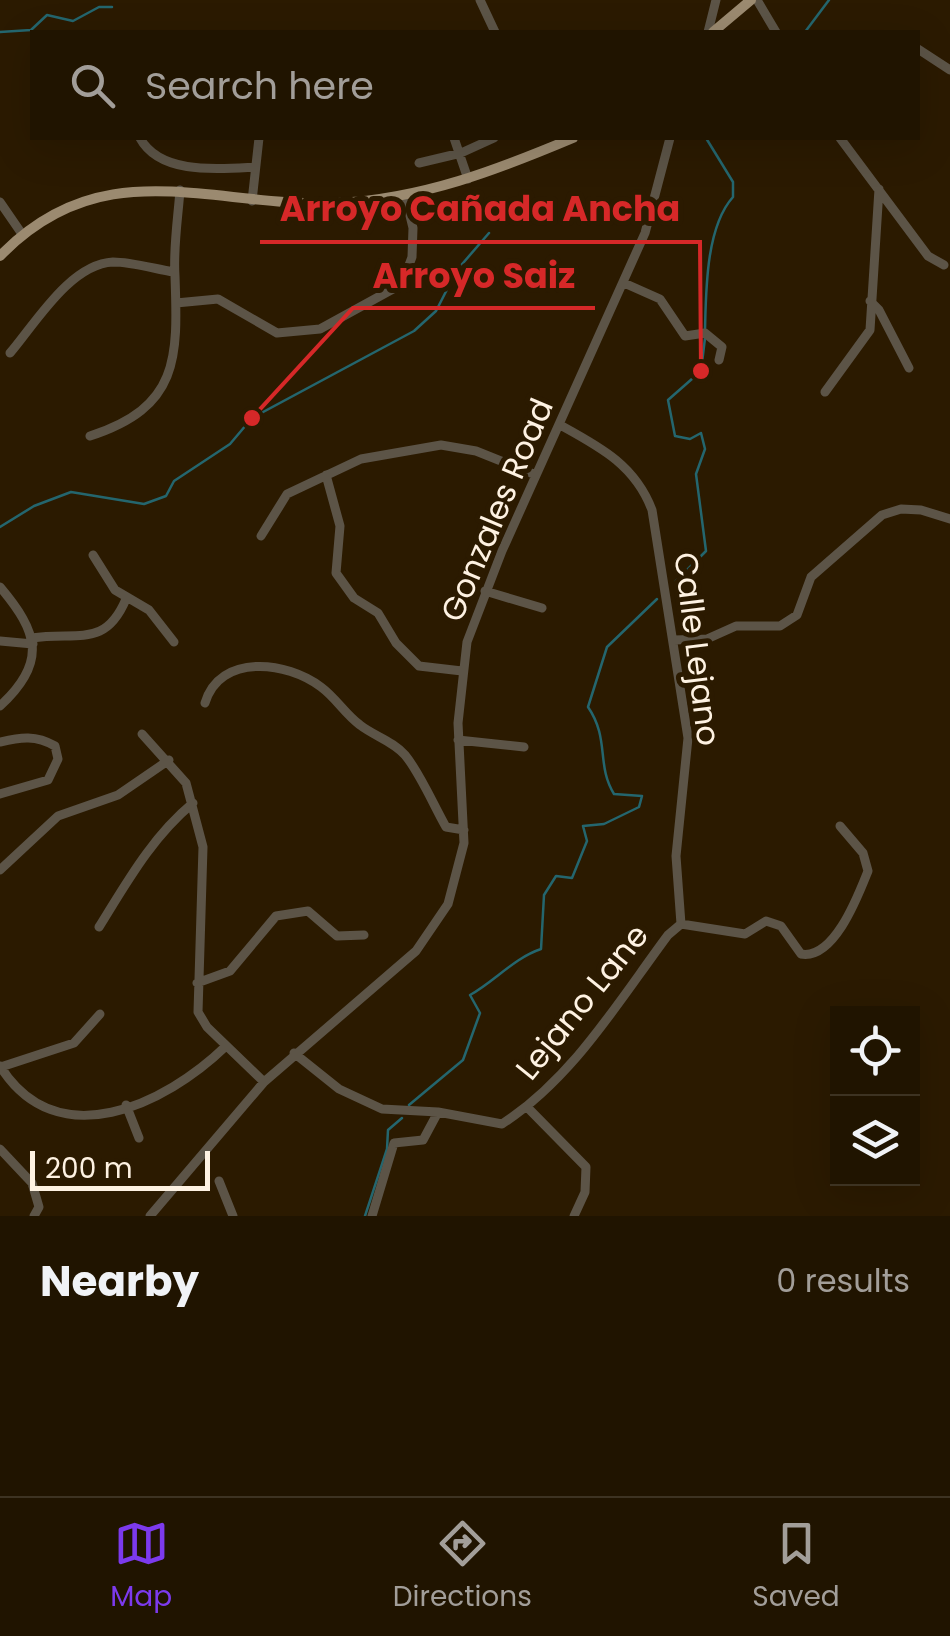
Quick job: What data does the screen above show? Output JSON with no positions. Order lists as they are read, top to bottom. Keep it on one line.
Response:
{"streets":{"street":["Gonzales Road","Calle Lejano","Lejano Lane"]},"crossings":[["Gonzales Road","Calle Lejano"],["Gonzales Road","Lejano Lane"],["Calle Lejano","Lejano Lane"]],"places":["Arroyo Cañada Ancha","Arroyo Saiz"],"scale_bar":"200 m","page":{"search":"Search here","scale":"200 m","heading":["Nearby","0 results"],"nav":["Map","Directions","Saved"]}}
